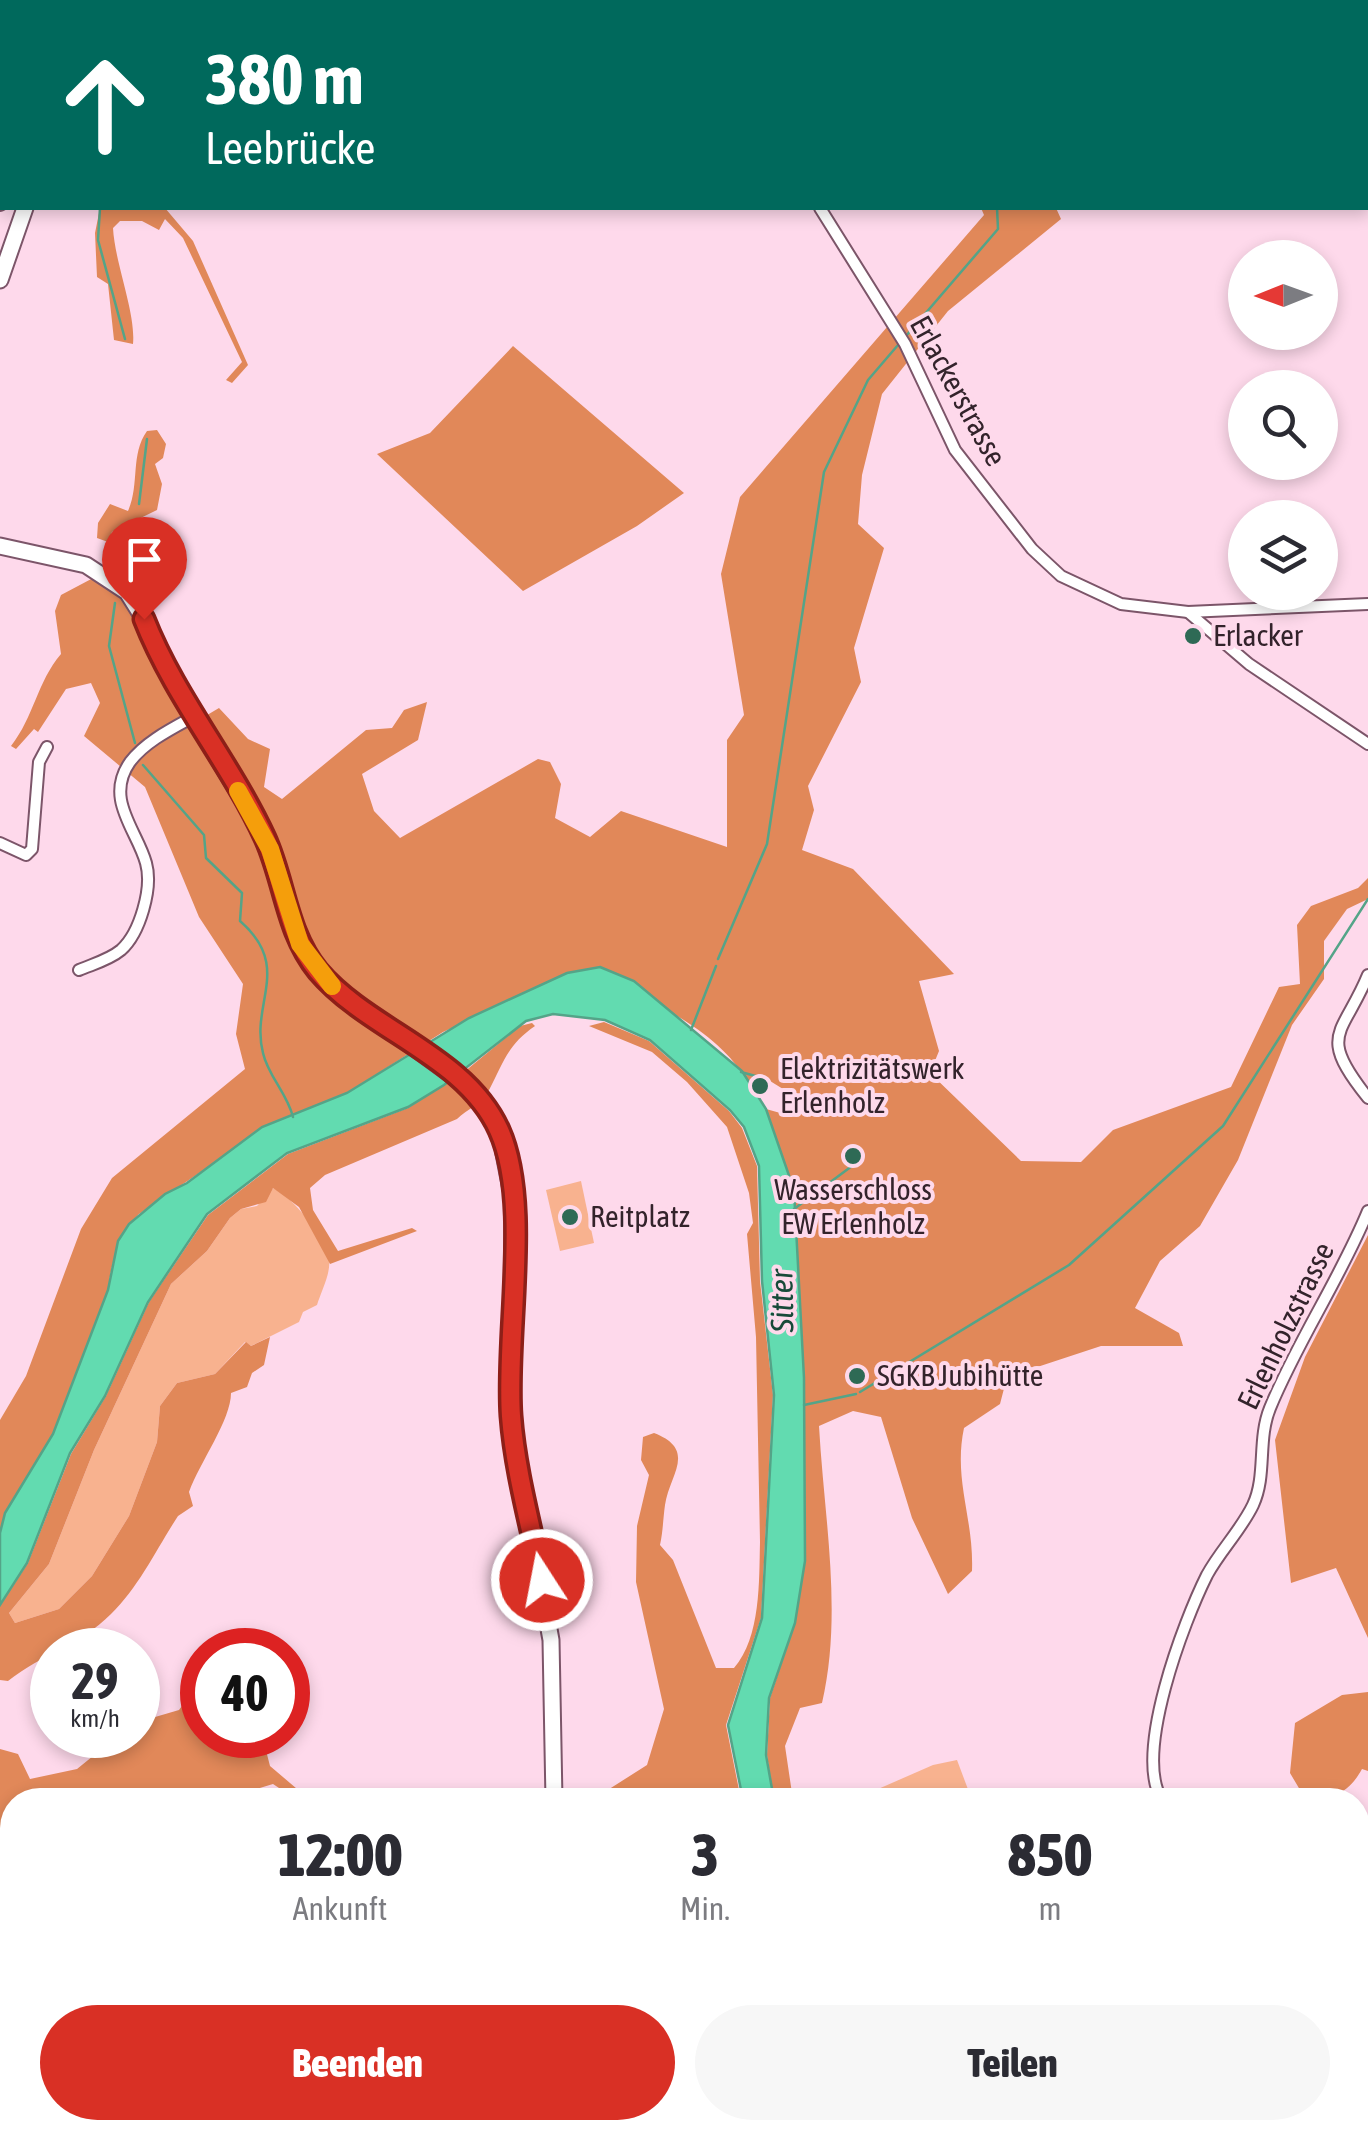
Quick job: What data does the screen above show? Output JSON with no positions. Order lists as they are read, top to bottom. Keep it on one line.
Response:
{"streets":{"street":["Erlackerstrasse","Erlenholzstrasse"]},"water":["Sitter"],"places":["Erlacker","Elektrizitätswerk Erlenholz","Wasserschloss EW Erlenholz","Reitplatz","SGKB Jubihütte"],"north":"left","page":{"turn":["380 m","Leebrücke"],"speed":"29 km/h","limit":"40","eta":["12:00","Ankunft","3","Min.","850","m"],"buttons":["Beenden","Teilen"]}}
